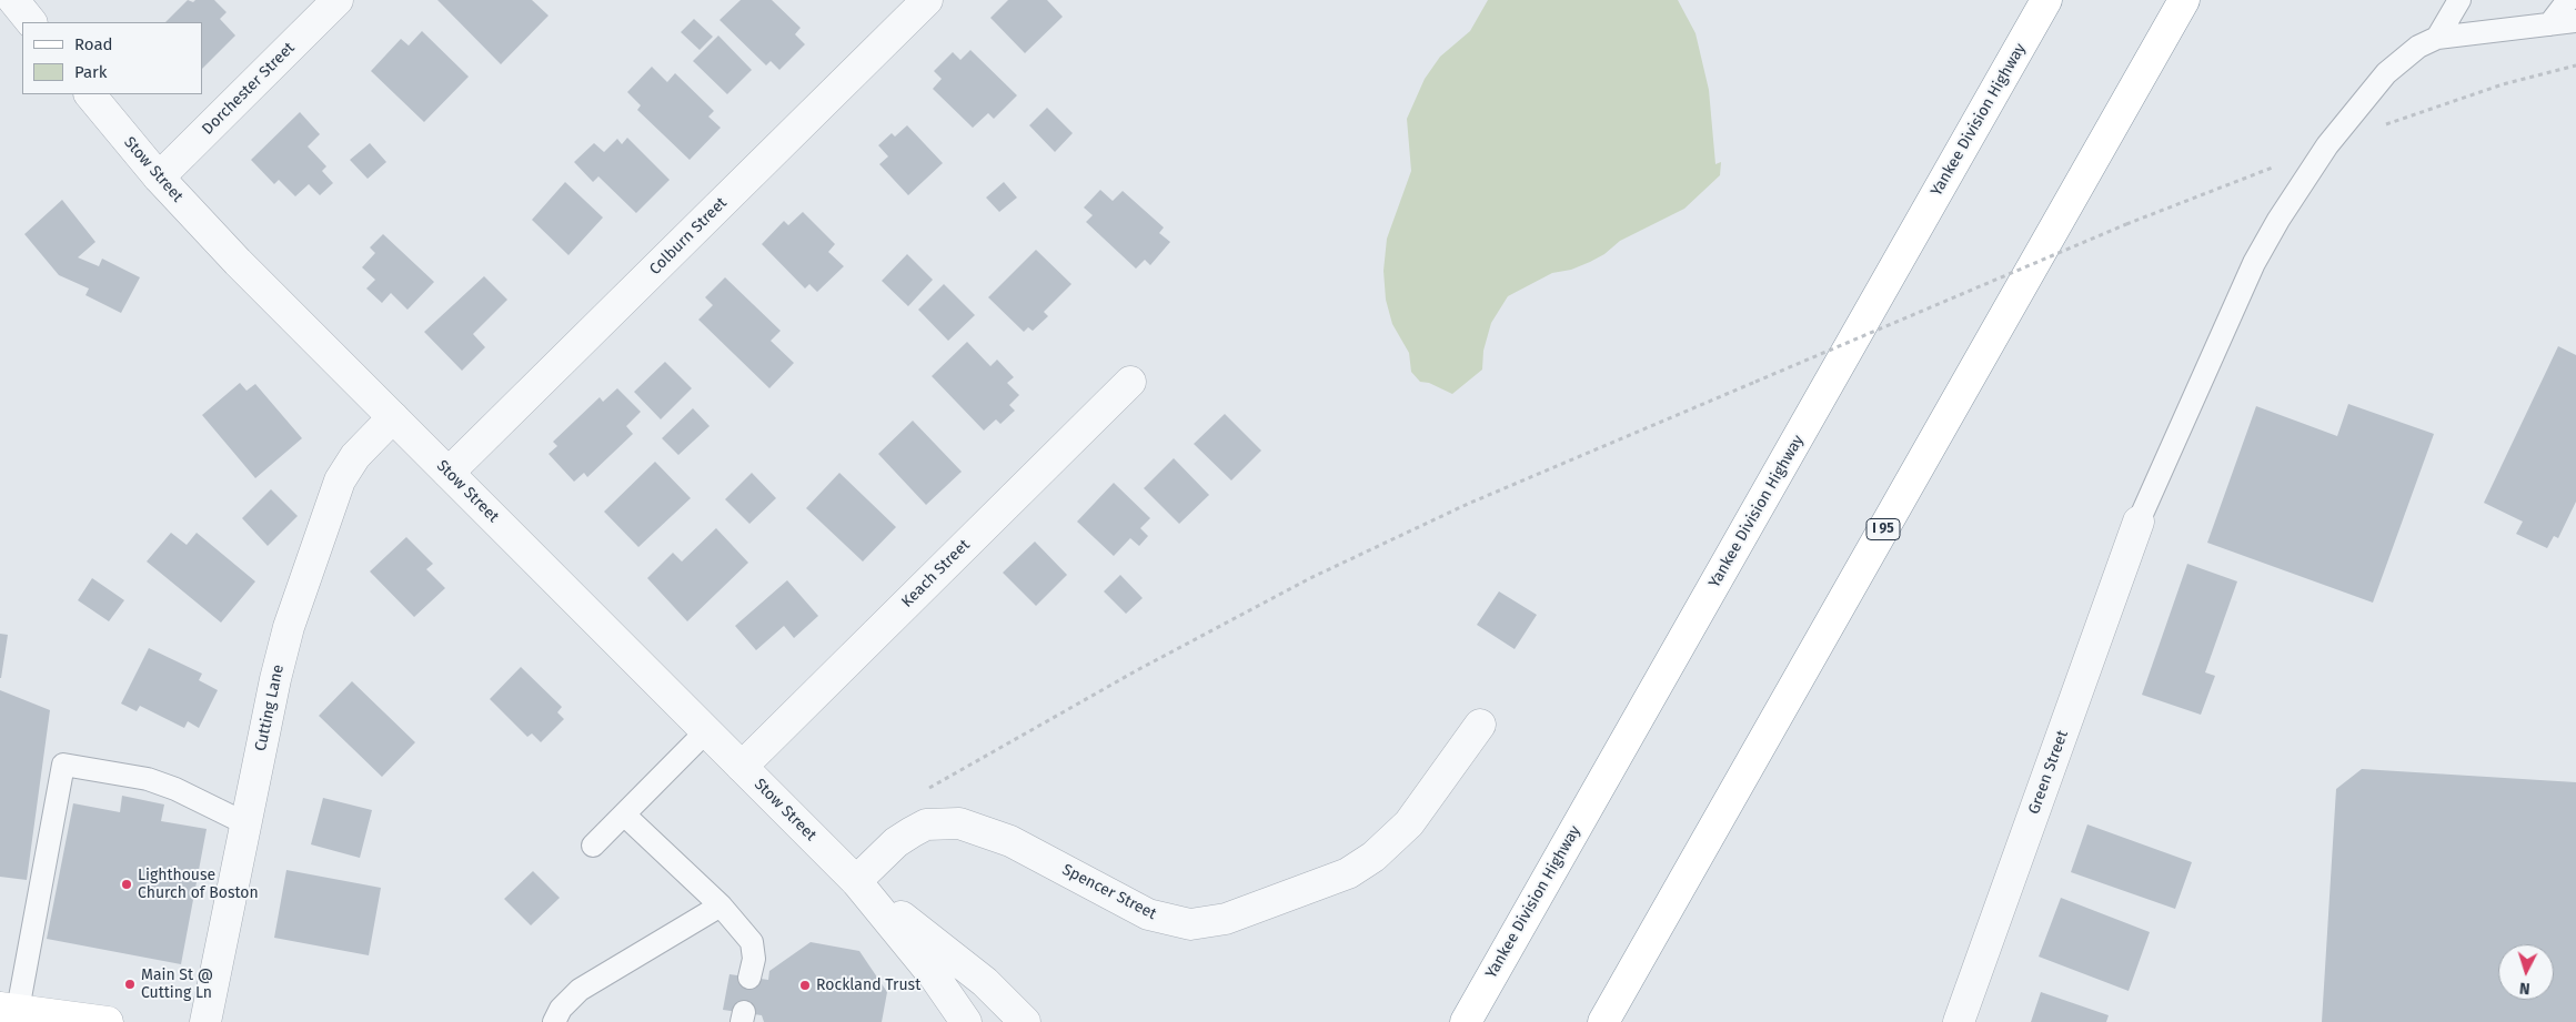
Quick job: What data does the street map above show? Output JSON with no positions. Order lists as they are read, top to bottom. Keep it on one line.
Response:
{"streets":{"main road":["Yankee Division Highway","I 95"],"street":["Dorchester Street","Stow Street","Colburn Street","Keach Street","Cutting Lane","Green Street","Spencer Street"]},"crossings":[["Dorchester Street","Stow Street"],["Stow Street","Colburn Street"],["Stow Street","Keach Street"],["Stow Street","Cutting Lane"],["Stow Street","Spencer Street"]],"places":["Lighthouse Church of Boston","Main St @ Cutting Ln","Rockland Trust"],"legend":["Road","Park"],"north":"bottom"}
